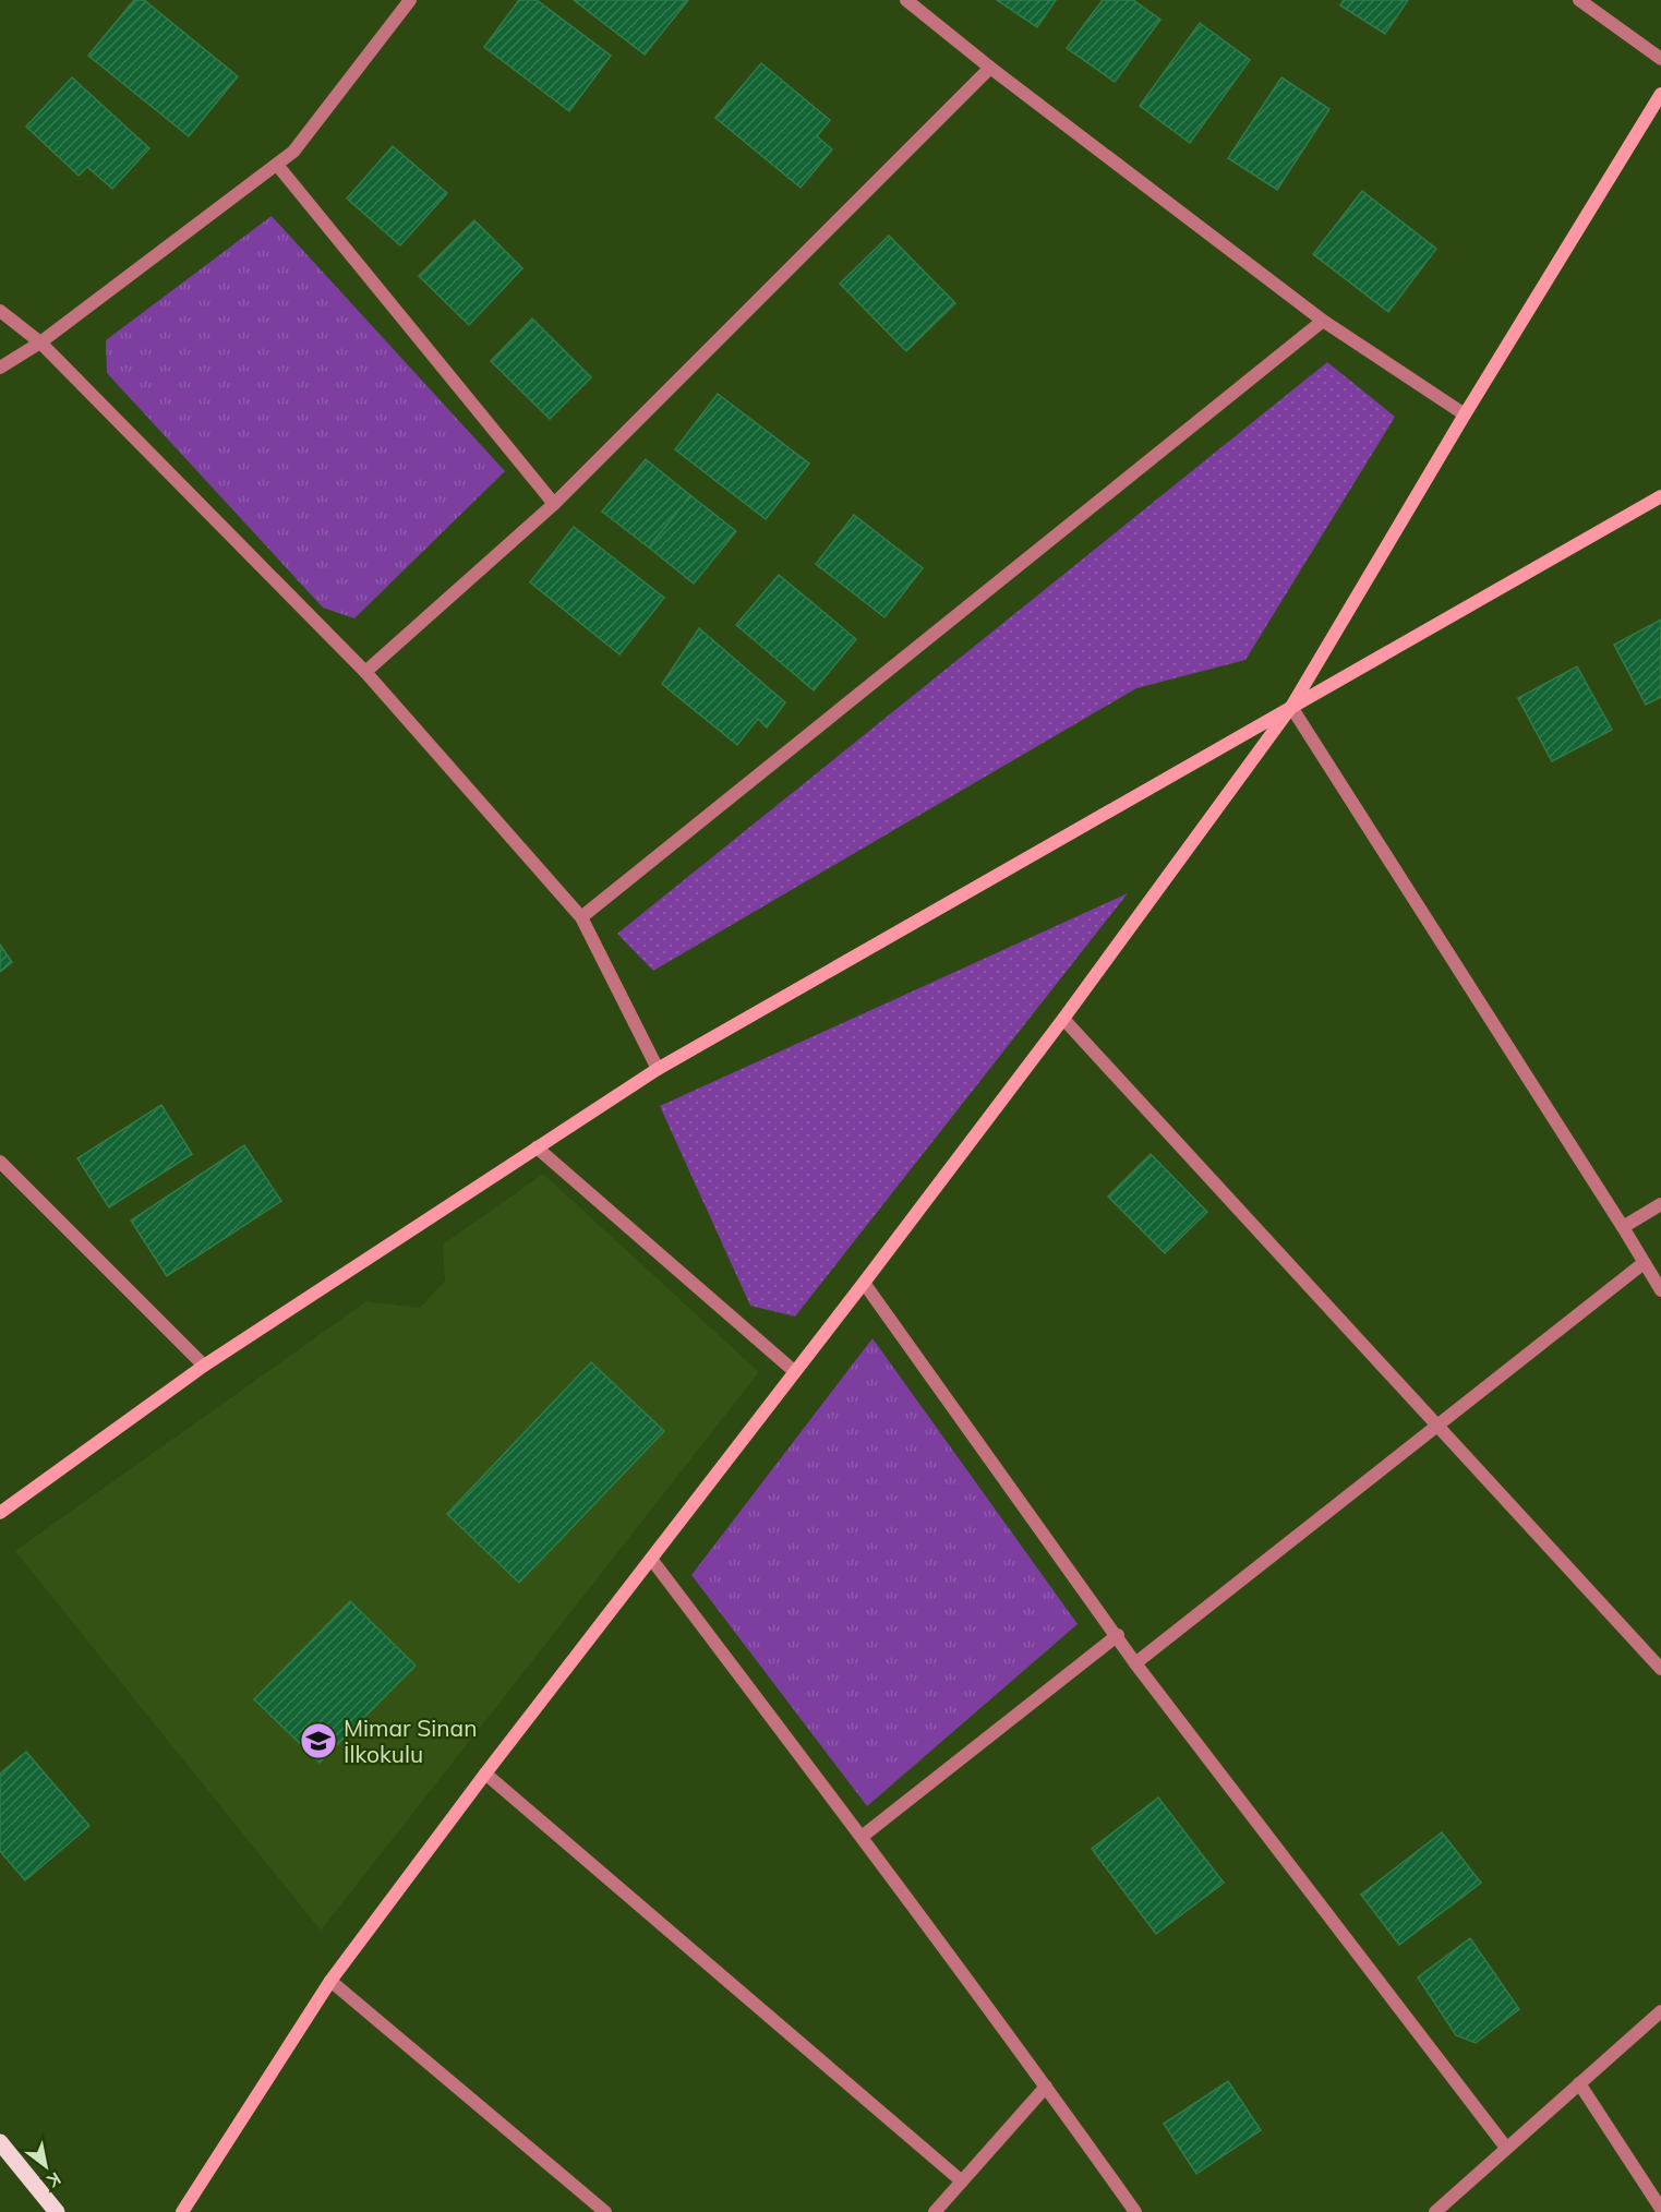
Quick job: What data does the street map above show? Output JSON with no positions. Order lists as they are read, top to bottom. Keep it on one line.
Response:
{"places":{"school or university":["Mimar Sinan İlkokulu"]},"north":"bottom right"}
